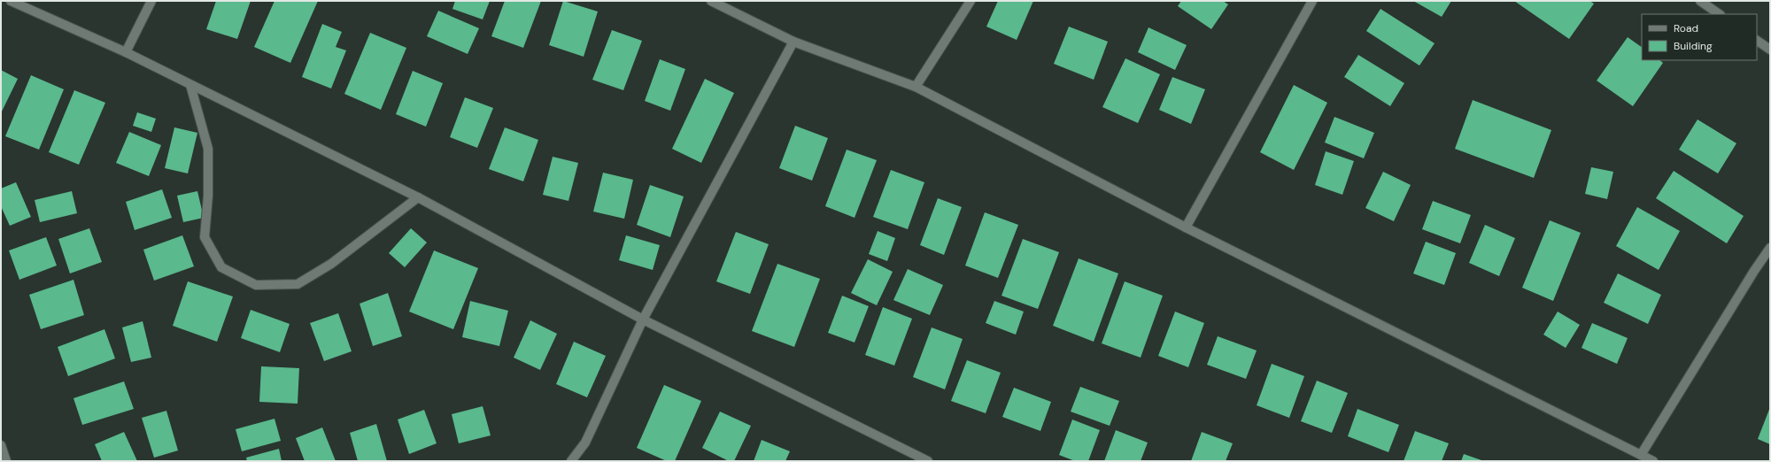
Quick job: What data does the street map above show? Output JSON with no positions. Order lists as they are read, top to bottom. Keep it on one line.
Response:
{"legend":["Road","Building"]}
